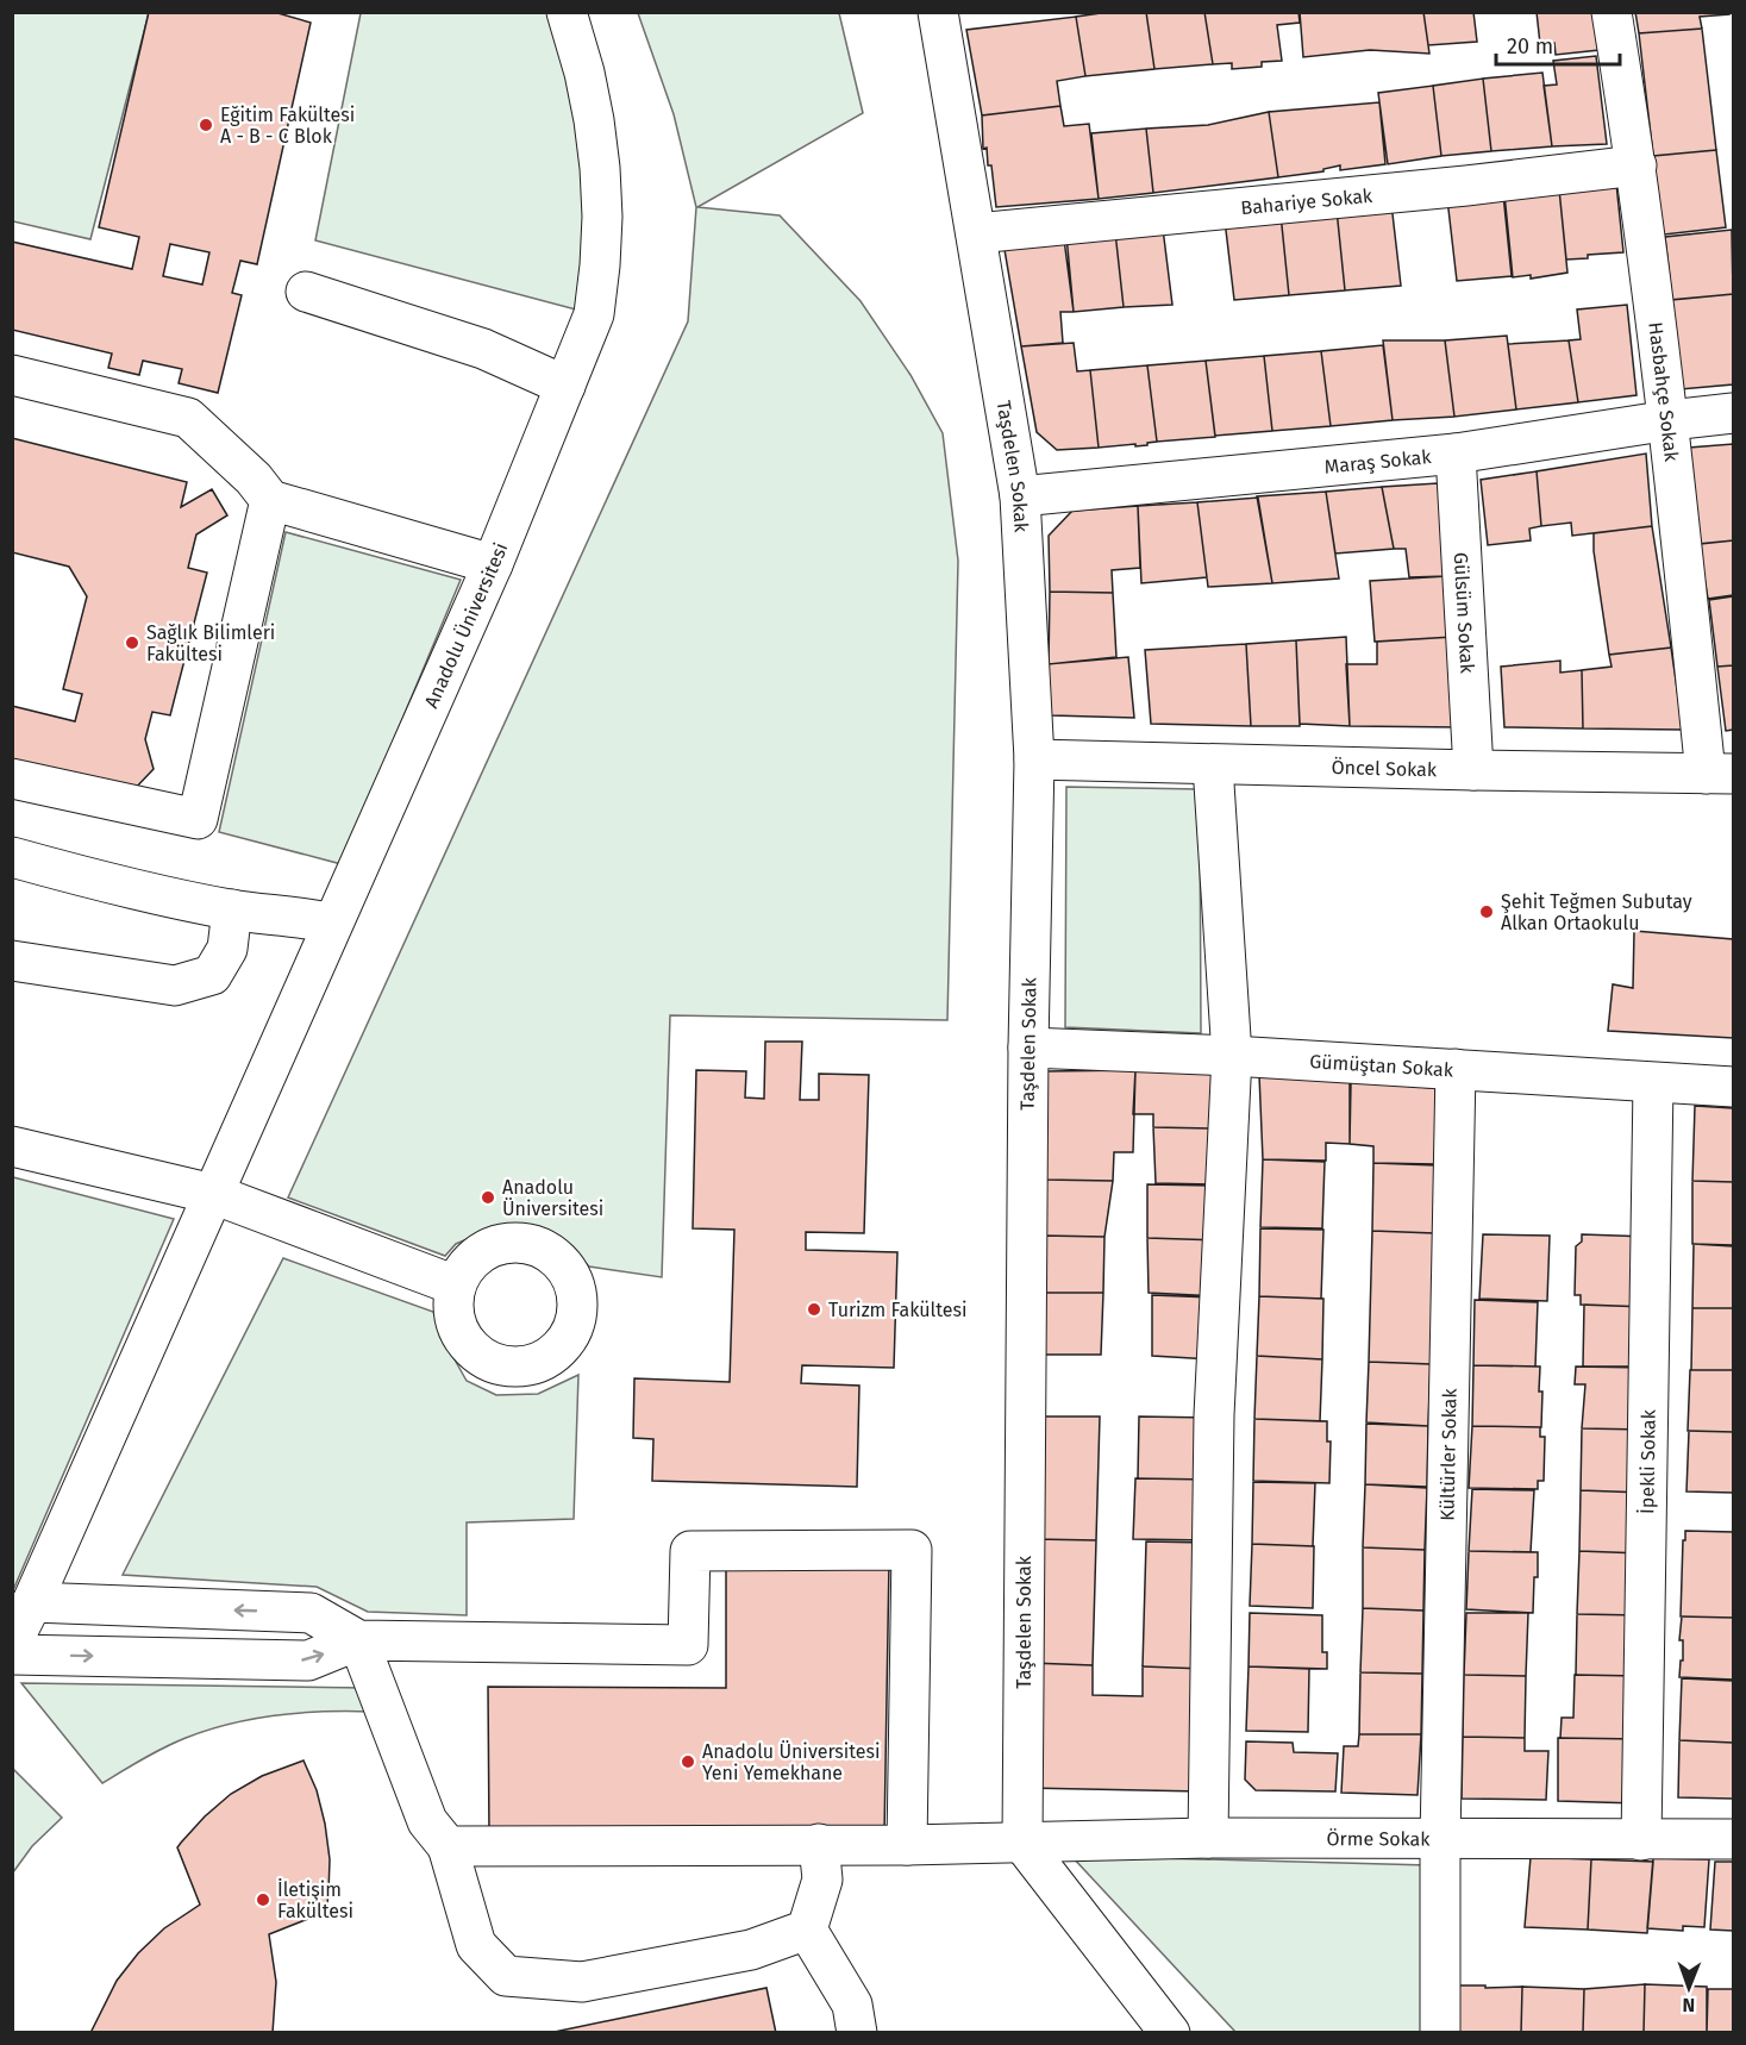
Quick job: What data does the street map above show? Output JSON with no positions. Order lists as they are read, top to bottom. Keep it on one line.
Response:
{"streets":{"street":["Bahariye Sokak","Hasbahçe Sokak","Maraş Sokak","Taşdelen Sokak","Gülsüm Sokak","Anadolu Üniversitesi","Öncel Sokak","Gümüştan Sokak","Kültürler Sokak","İpekli Sokak","Örme Sokak"]},"crossings":[["Bahariye Sokak","Hasbahçe Sokak"],["Bahariye Sokak","Taşdelen Sokak"],["Hasbahçe Sokak","Maraş Sokak"],["Hasbahçe Sokak","Öncel Sokak"],["Maraş Sokak","Taşdelen Sokak"],["Maraş Sokak","Gülsüm Sokak"],["Taşdelen Sokak","Öncel Sokak"],["Taşdelen Sokak","Gümüştan Sokak"],["Taşdelen Sokak","Örme Sokak"],["Gülsüm Sokak","Öncel Sokak"],["Gümüştan Sokak","Kültürler Sokak"],["Gümüştan Sokak","İpekli Sokak"],["Kültürler Sokak","Örme Sokak"],["İpekli Sokak","Örme Sokak"]],"places":["Eğitim Fakültesi A - B - C Blok","Sağlık Bilimleri Fakültesi","Şehit Teğmen Subutay Alkan Ortaokulu","Anadolu Üniversitesi","Turizm Fakültesi","Anadolu Üniversitesi Yeni Yemekhane","İletişim Fakültesi"],"scale_bar":"20 m","north":"bottom"}
